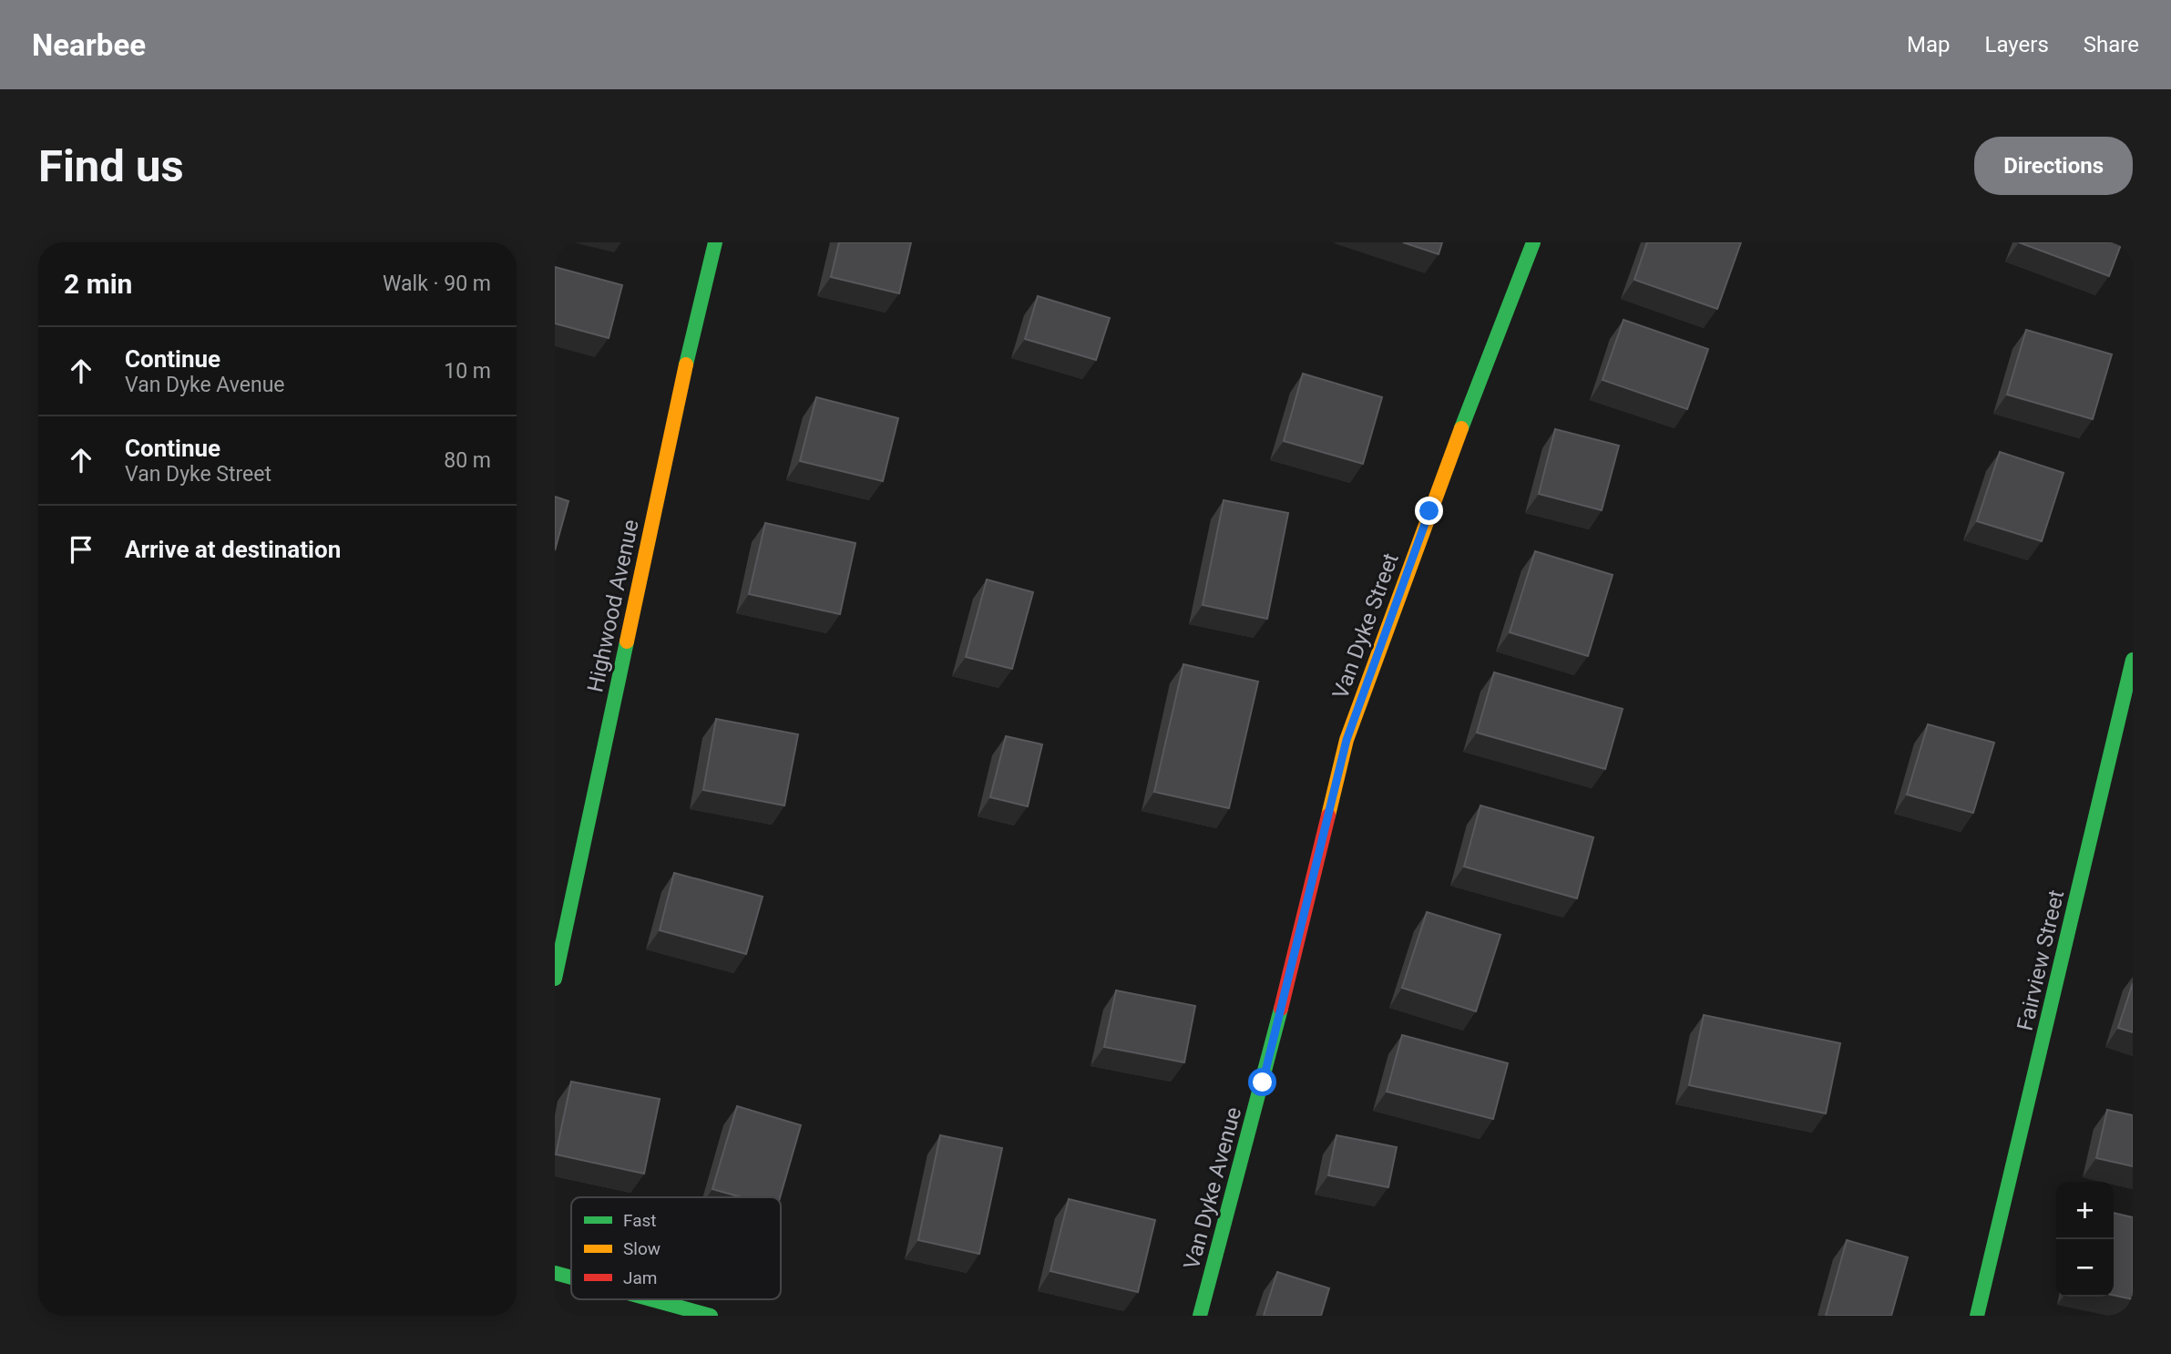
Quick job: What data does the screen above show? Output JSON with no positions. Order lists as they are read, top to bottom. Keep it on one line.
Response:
{"streets":{"street":["Highwood Avenue","Van Dyke Street","Fairview Street","Van Dyke Avenue"]},"crossings":[["Van Dyke Street","Van Dyke Avenue"]],"legend":["Fast","Slow","Jam"],"page":{"header":"Nearbee","nav":["Map","Layers","Share"],"buttons":"Directions","title":"Find us","heading":["2 min","Walk · 90 m"],"list":[["Continue","Van Dyke Avenue","10 m"],["Continue","Van Dyke Street","80 m"],"Arrive at destination"],"map_buttons":["+","−"]}}
